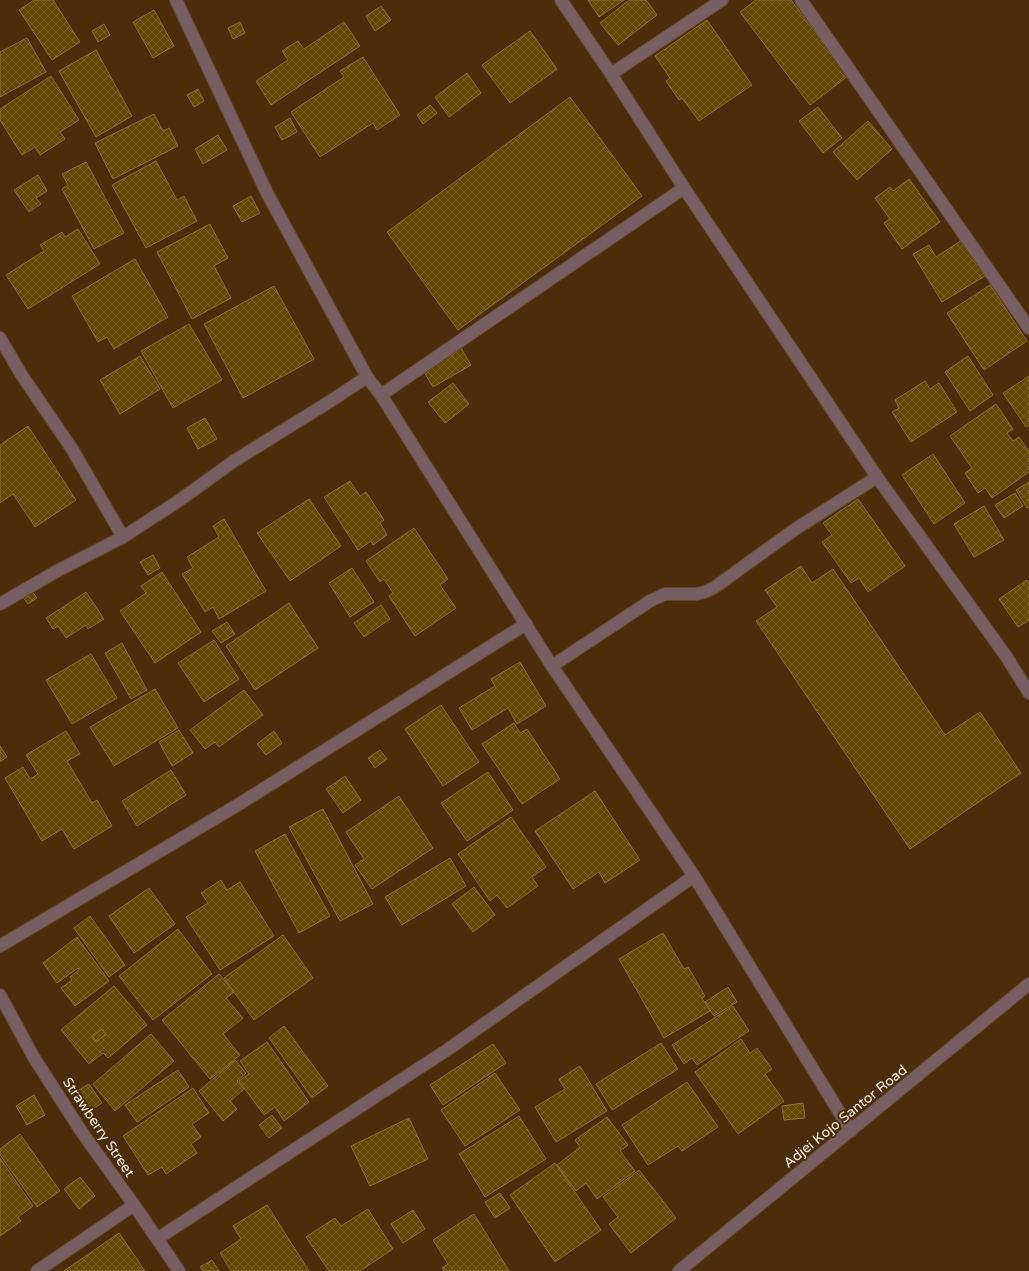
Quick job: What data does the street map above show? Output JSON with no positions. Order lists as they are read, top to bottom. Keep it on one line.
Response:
{"streets":{"street":["Adjei Kojo Santor Road","Strawberry Street"]}}
